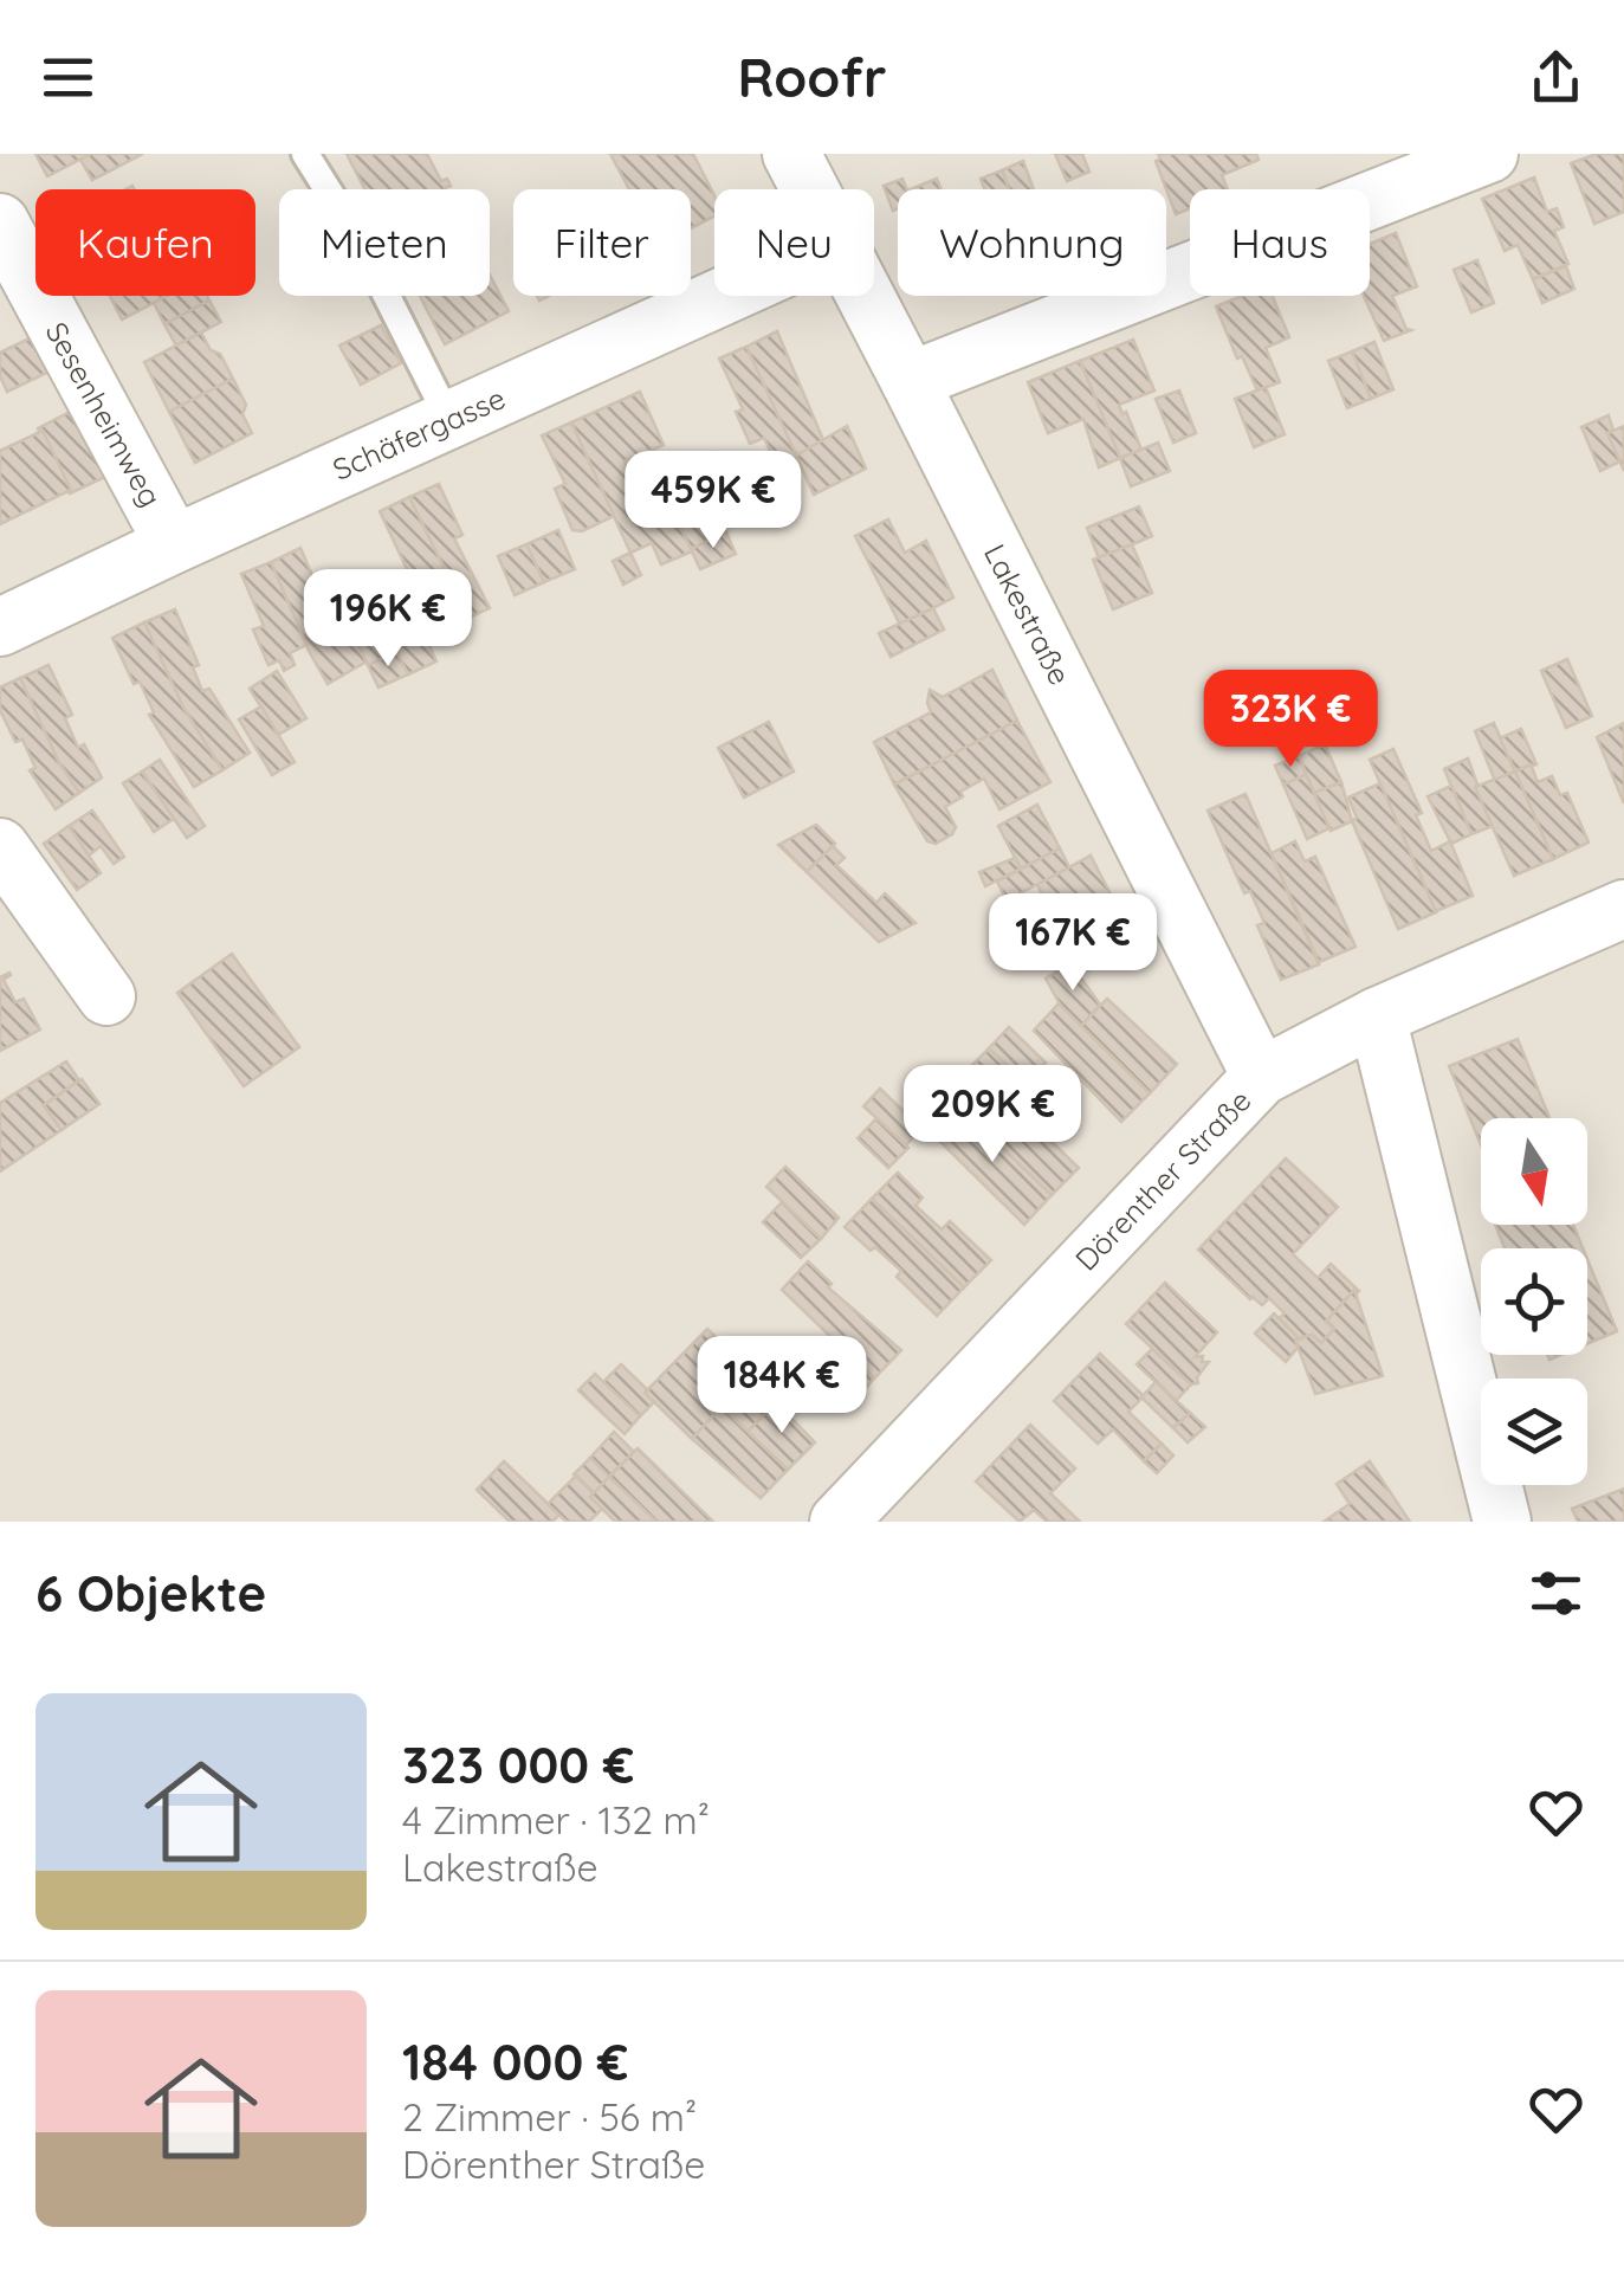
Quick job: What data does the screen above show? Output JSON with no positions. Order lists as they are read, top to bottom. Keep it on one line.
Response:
{"streets":{"street":["Sesenheimweg","Schäfergasse","Lakestraße","Dörenther Straße"]},"crossings":[["Sesenheimweg","Schäfergasse"],["Lakestraße","Dörenther Straße"]],"north":"bottom","page":{"header":"Roofr","chip":["Kaufen","Mieten","Filter","Neu","Wohnung","Haus"],"price":["459K €","196K €","323K €","167K €","209K €","184K €"],"heading":"6 Objekte","list":[{"name":"323 000 €","note":"4 Zimmer · 132 m² · Lakestraße"},{"name":"184 000 €","note":"2 Zimmer · 56 m² · Dörenther Straße"}]}}
